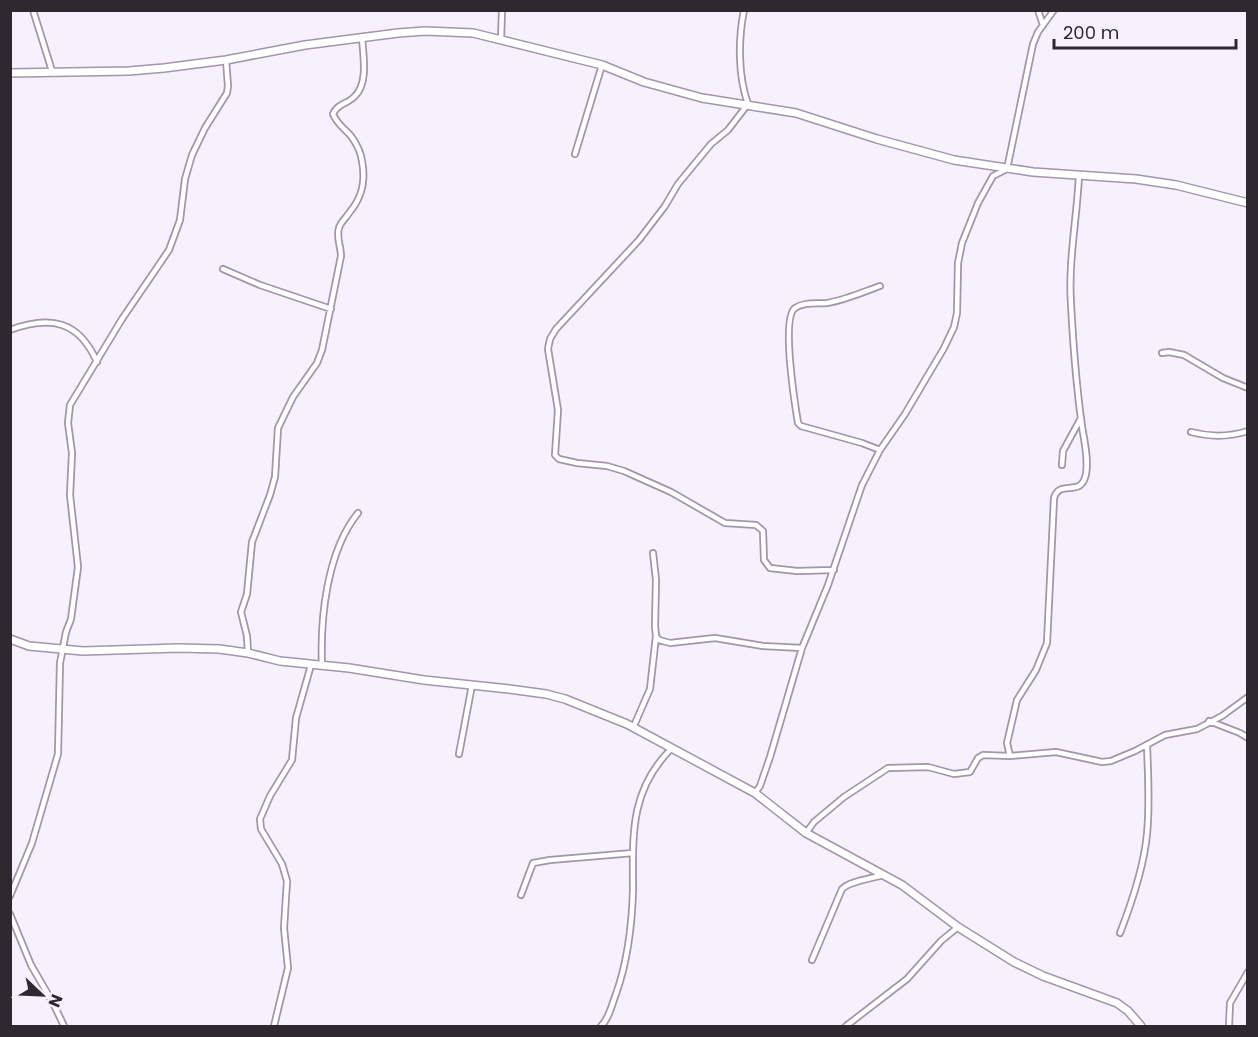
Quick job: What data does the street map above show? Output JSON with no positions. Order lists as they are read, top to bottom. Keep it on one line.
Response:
{"scale_bar":"200 m","north":"bottom right"}
